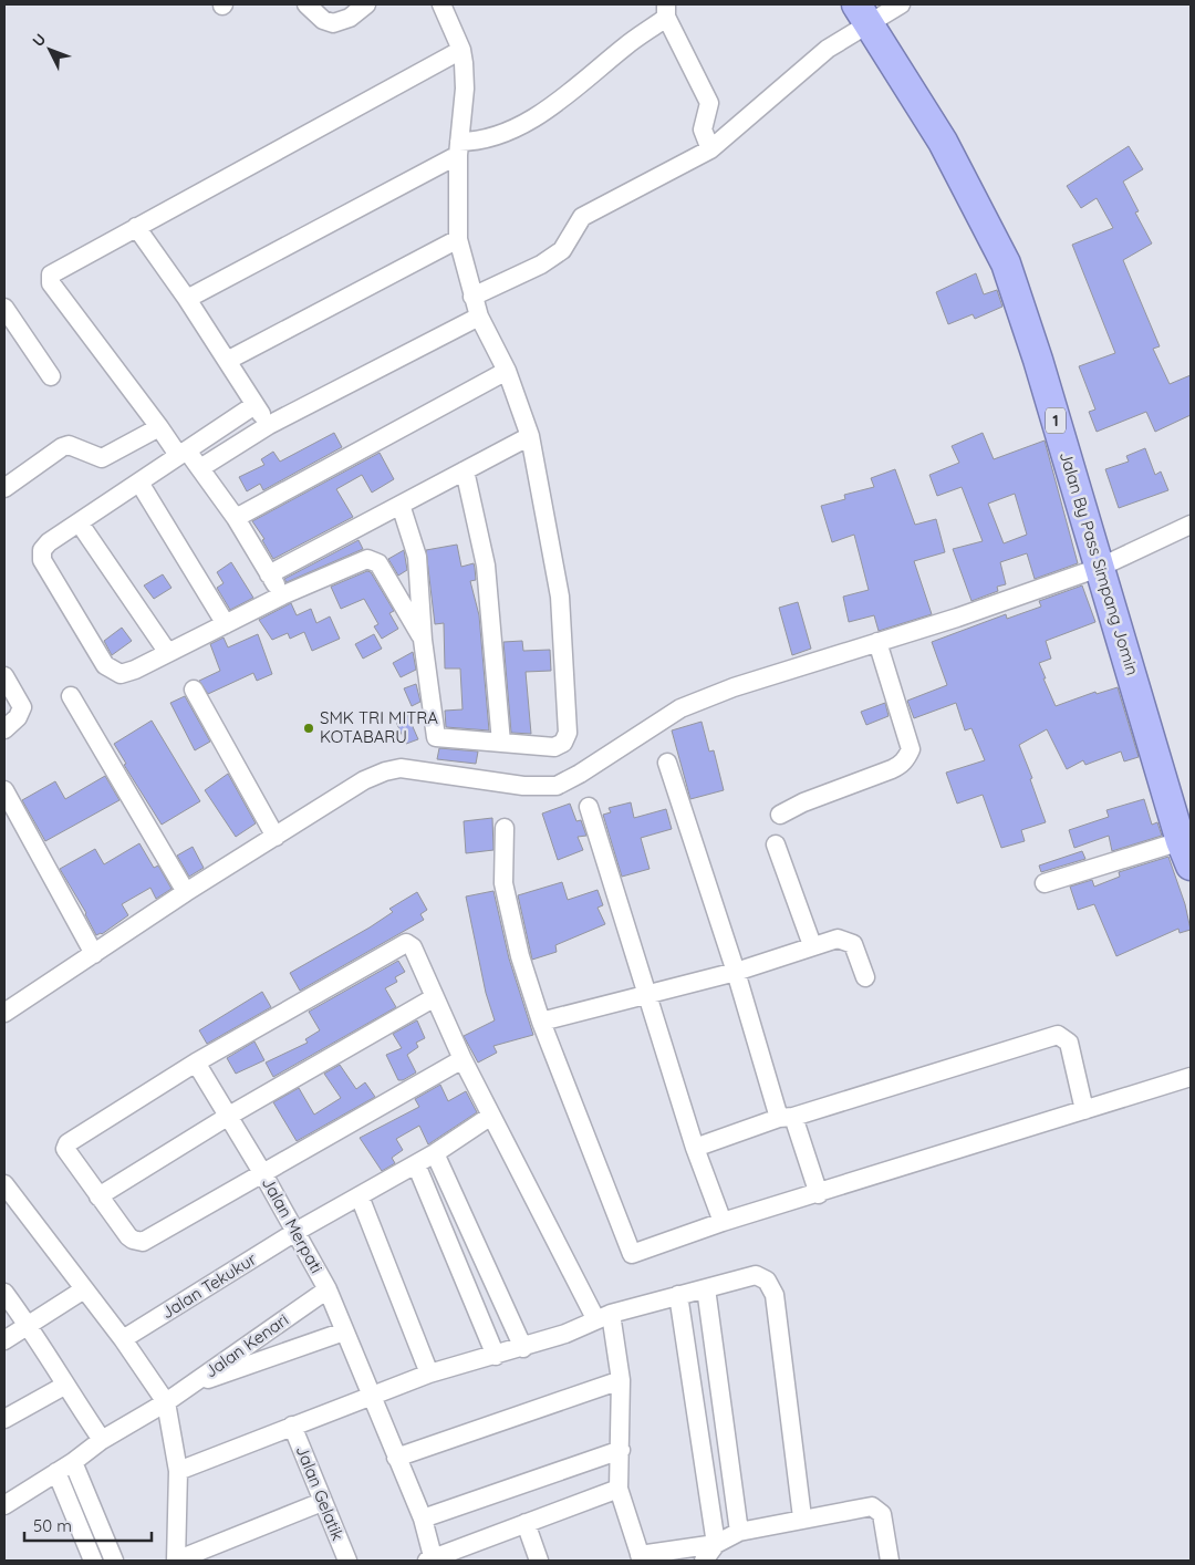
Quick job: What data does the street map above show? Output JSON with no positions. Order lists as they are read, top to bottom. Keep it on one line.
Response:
{"streets":{"highway":["1","Jalan By Pass Simpang Jomin"],"street":["Jalan Merpati","Jalan Tekukur","Jalan Kenari","Jalan Gelatik"]},"crossings":[["Jalan Merpati","Jalan Tekukur"],["Jalan Merpati","Jalan Kenari"]],"places":["SMK TRI MITRA KOTABARU"],"scale_bar":"50 m","north":"top left"}
